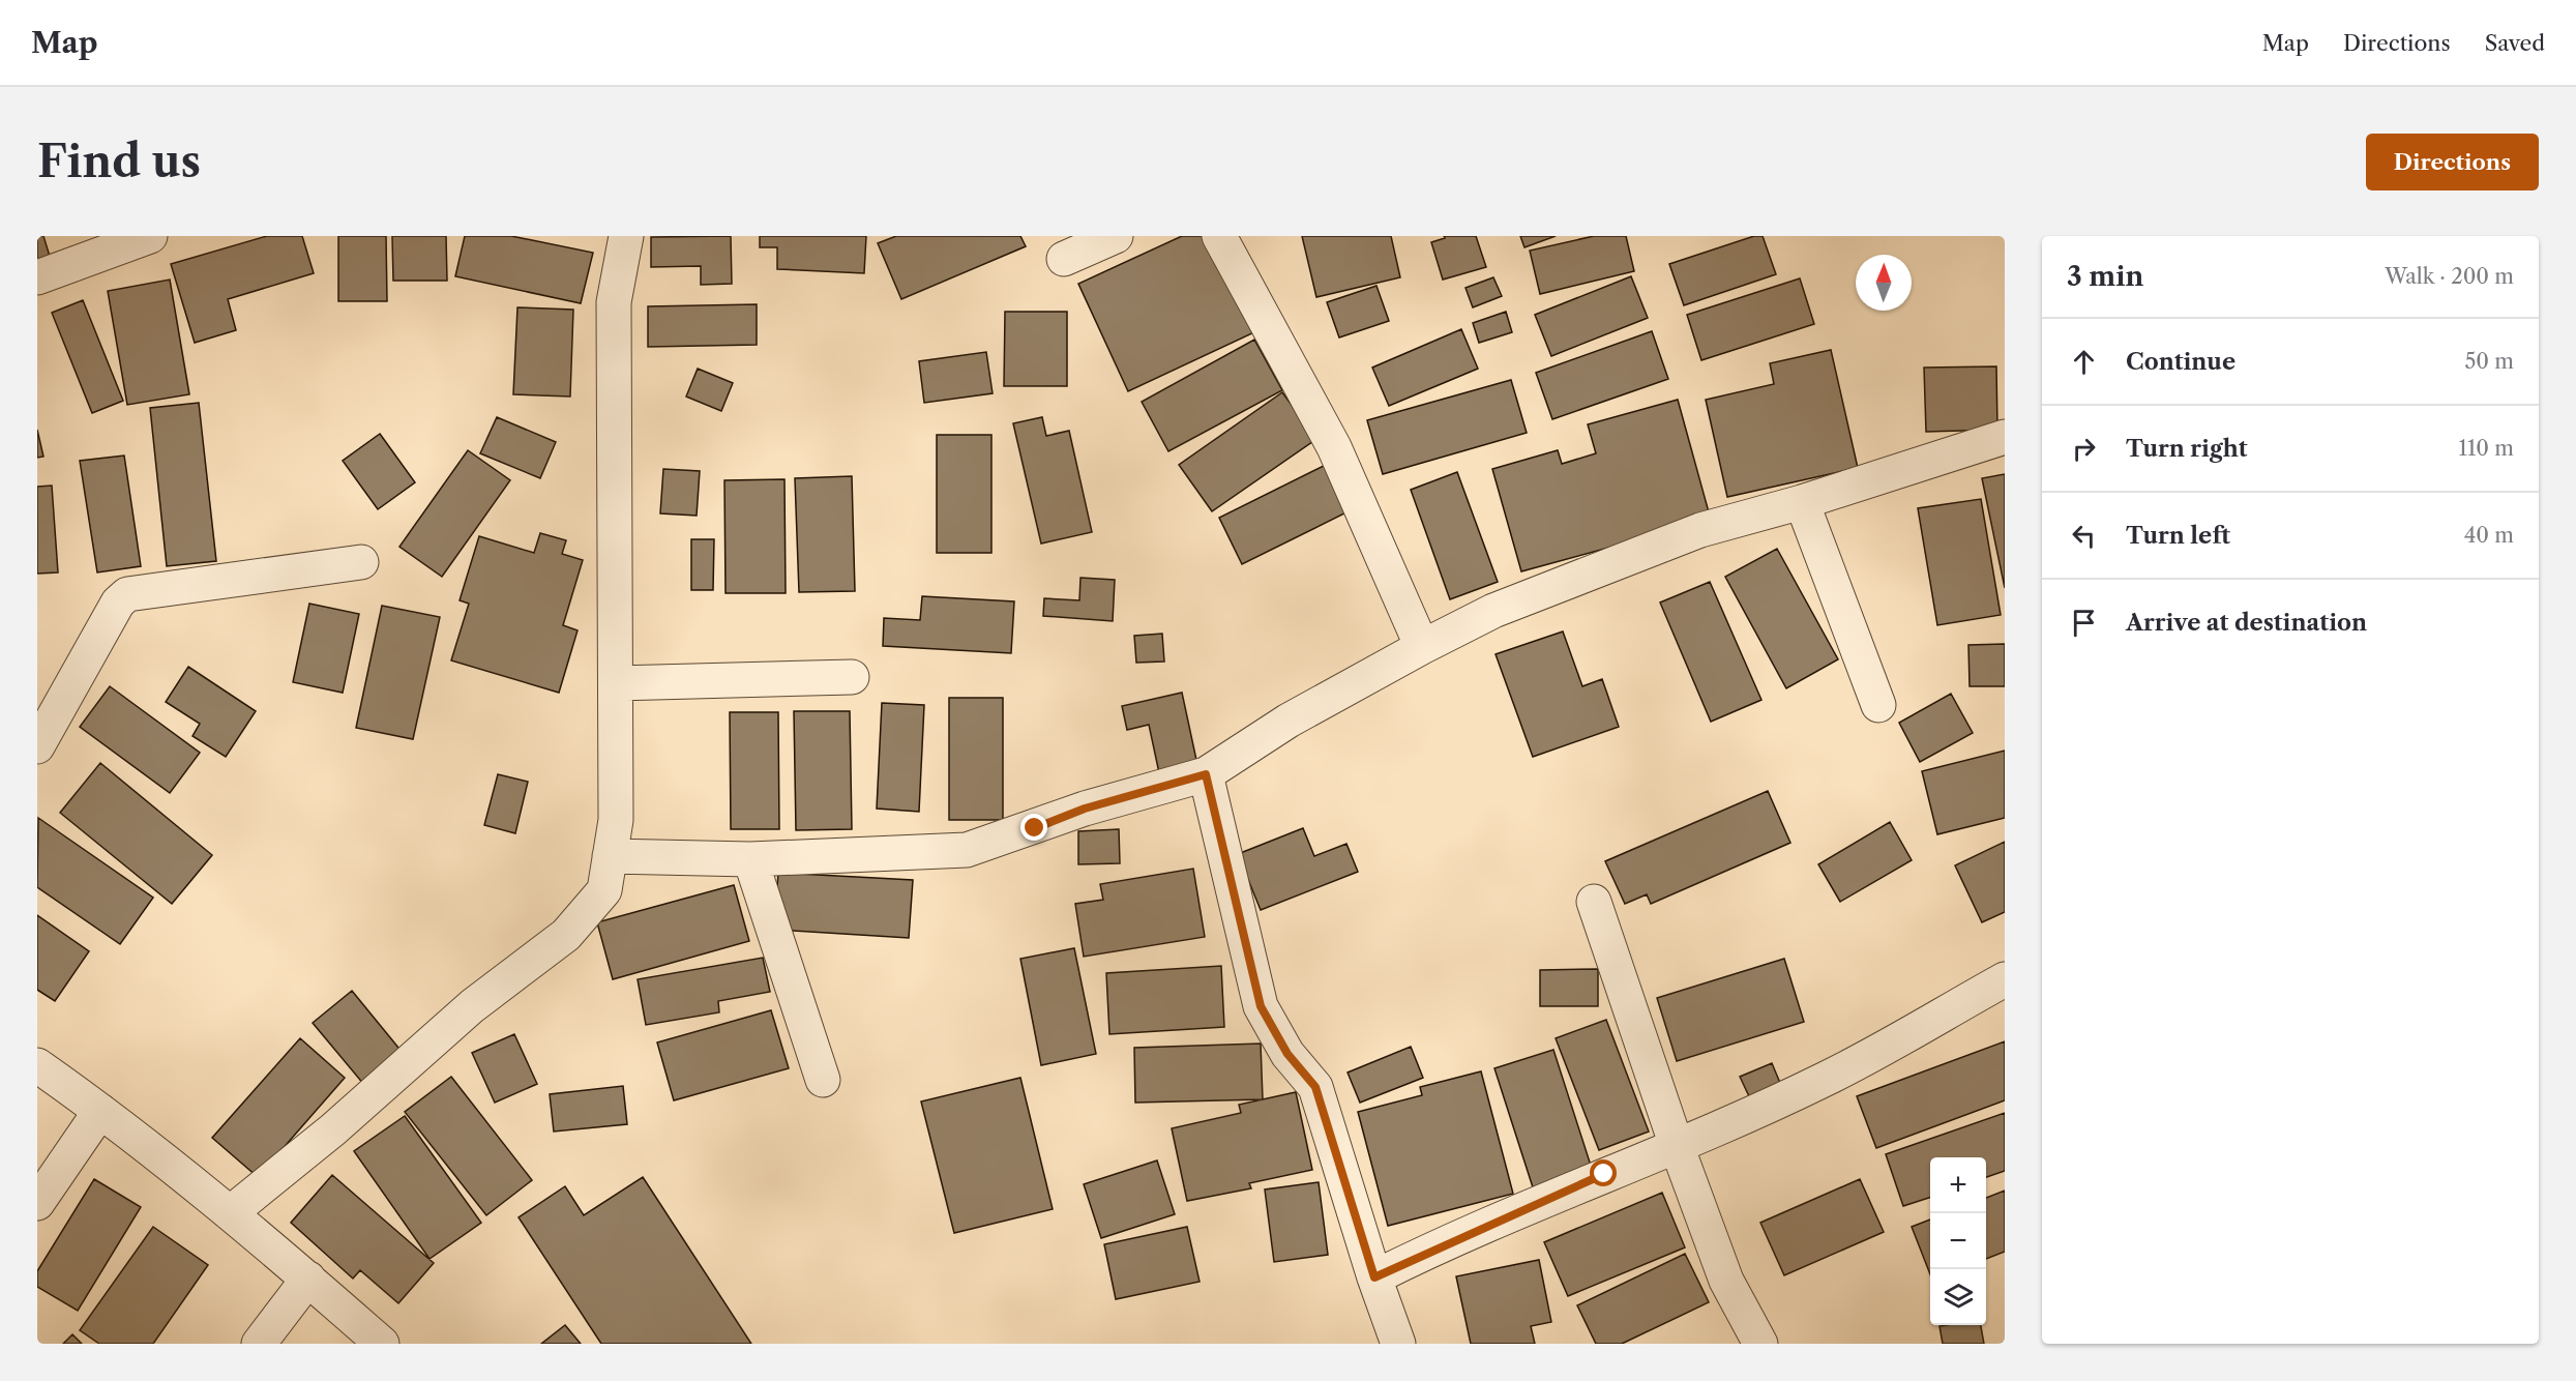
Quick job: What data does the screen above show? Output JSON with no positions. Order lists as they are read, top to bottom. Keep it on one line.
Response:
{"north":"top","page":{"header":"Map","nav":["Map","Directions","Saved"],"buttons":"Directions","title":"Find us","heading":["3 min","Walk · 200 m"],"list":[["Continue","50 m"],["Turn right","110 m"],["Turn left","40 m"],"Arrive at destination"],"map_buttons":["+","−"]}}
